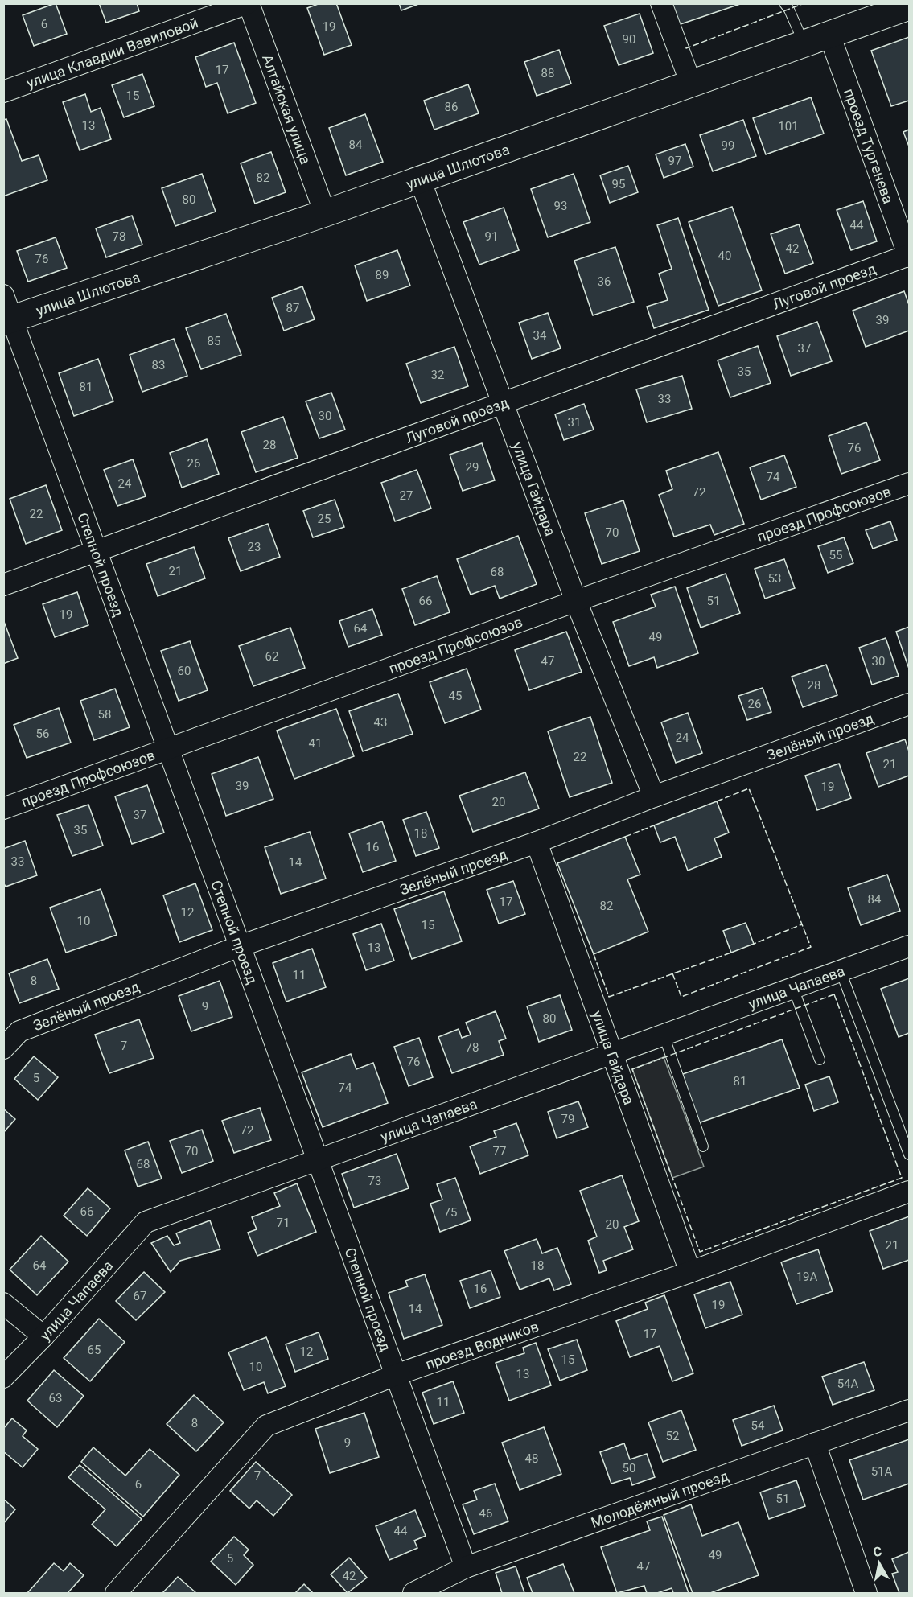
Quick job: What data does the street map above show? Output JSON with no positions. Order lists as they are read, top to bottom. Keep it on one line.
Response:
{"streets":{"main road":["улица Шлютова"],"street":["улица Клавдии Вавиловой","Алтайская улица","проезд Тургенева","Луговой проезд","улица Гайдара","проезд Профсоюзов","Степной проезд","Зелёный проезд","улица Чапаева","проезд Водников","Молодёжный проезд"]},"crossings":[["улица Клавдии Вавиловой","Алтайская улица"],["Алтайская улица","улица Шлютова"],["проезд Тургенева","улица Шлютова"],["проезд Тургенева","Луговой проезд"],["улица Шлютова","улица Гайдара"],["улица Шлютова","Степной проезд"],["Луговой проезд","улица Гайдара"],["Луговой проезд","Степной проезд"],["улица Гайдара","проезд Профсоюзов"],["улица Гайдара","Зелёный проезд"],["улица Гайдара","улица Чапаева"],["улица Гайдара","проезд Водников"],["проезд Профсоюзов","Степной проезд"],["Степной проезд","Зелёный проезд"],["Степной проезд","улица Чапаева"],["Степной проезд","проезд Водников"],["Степной проезд","Молодёжный проезд"]],"house_numbers":["6","19","90","17","88","15","86","13","101","84","99","97","82","95","80","93","44","78","91","42","40","76","89","36","87","39","34","85","37","83","35","32","81","33","30","31","28","76","26","29","74","24","72","27","22","25","70","23","55","21","68","53","66","51","19","64","49","62","47","30","60","28","45","26","58","43","56","24","41","22","21","39","19","20","37","35","18","16","33","14","84","17","82","12","10","15","13","11","8","9","80","7","78","76","5","81","74","79","72","70","77","68","73","66","75","71","20","21","64","18","19А","16","67","19","14","17","65","12","15","10","13","54А","63","11","8","54","52","9","48","50","51А","7","6","51","46","44","49","5","47","42"],"north":"top"}
